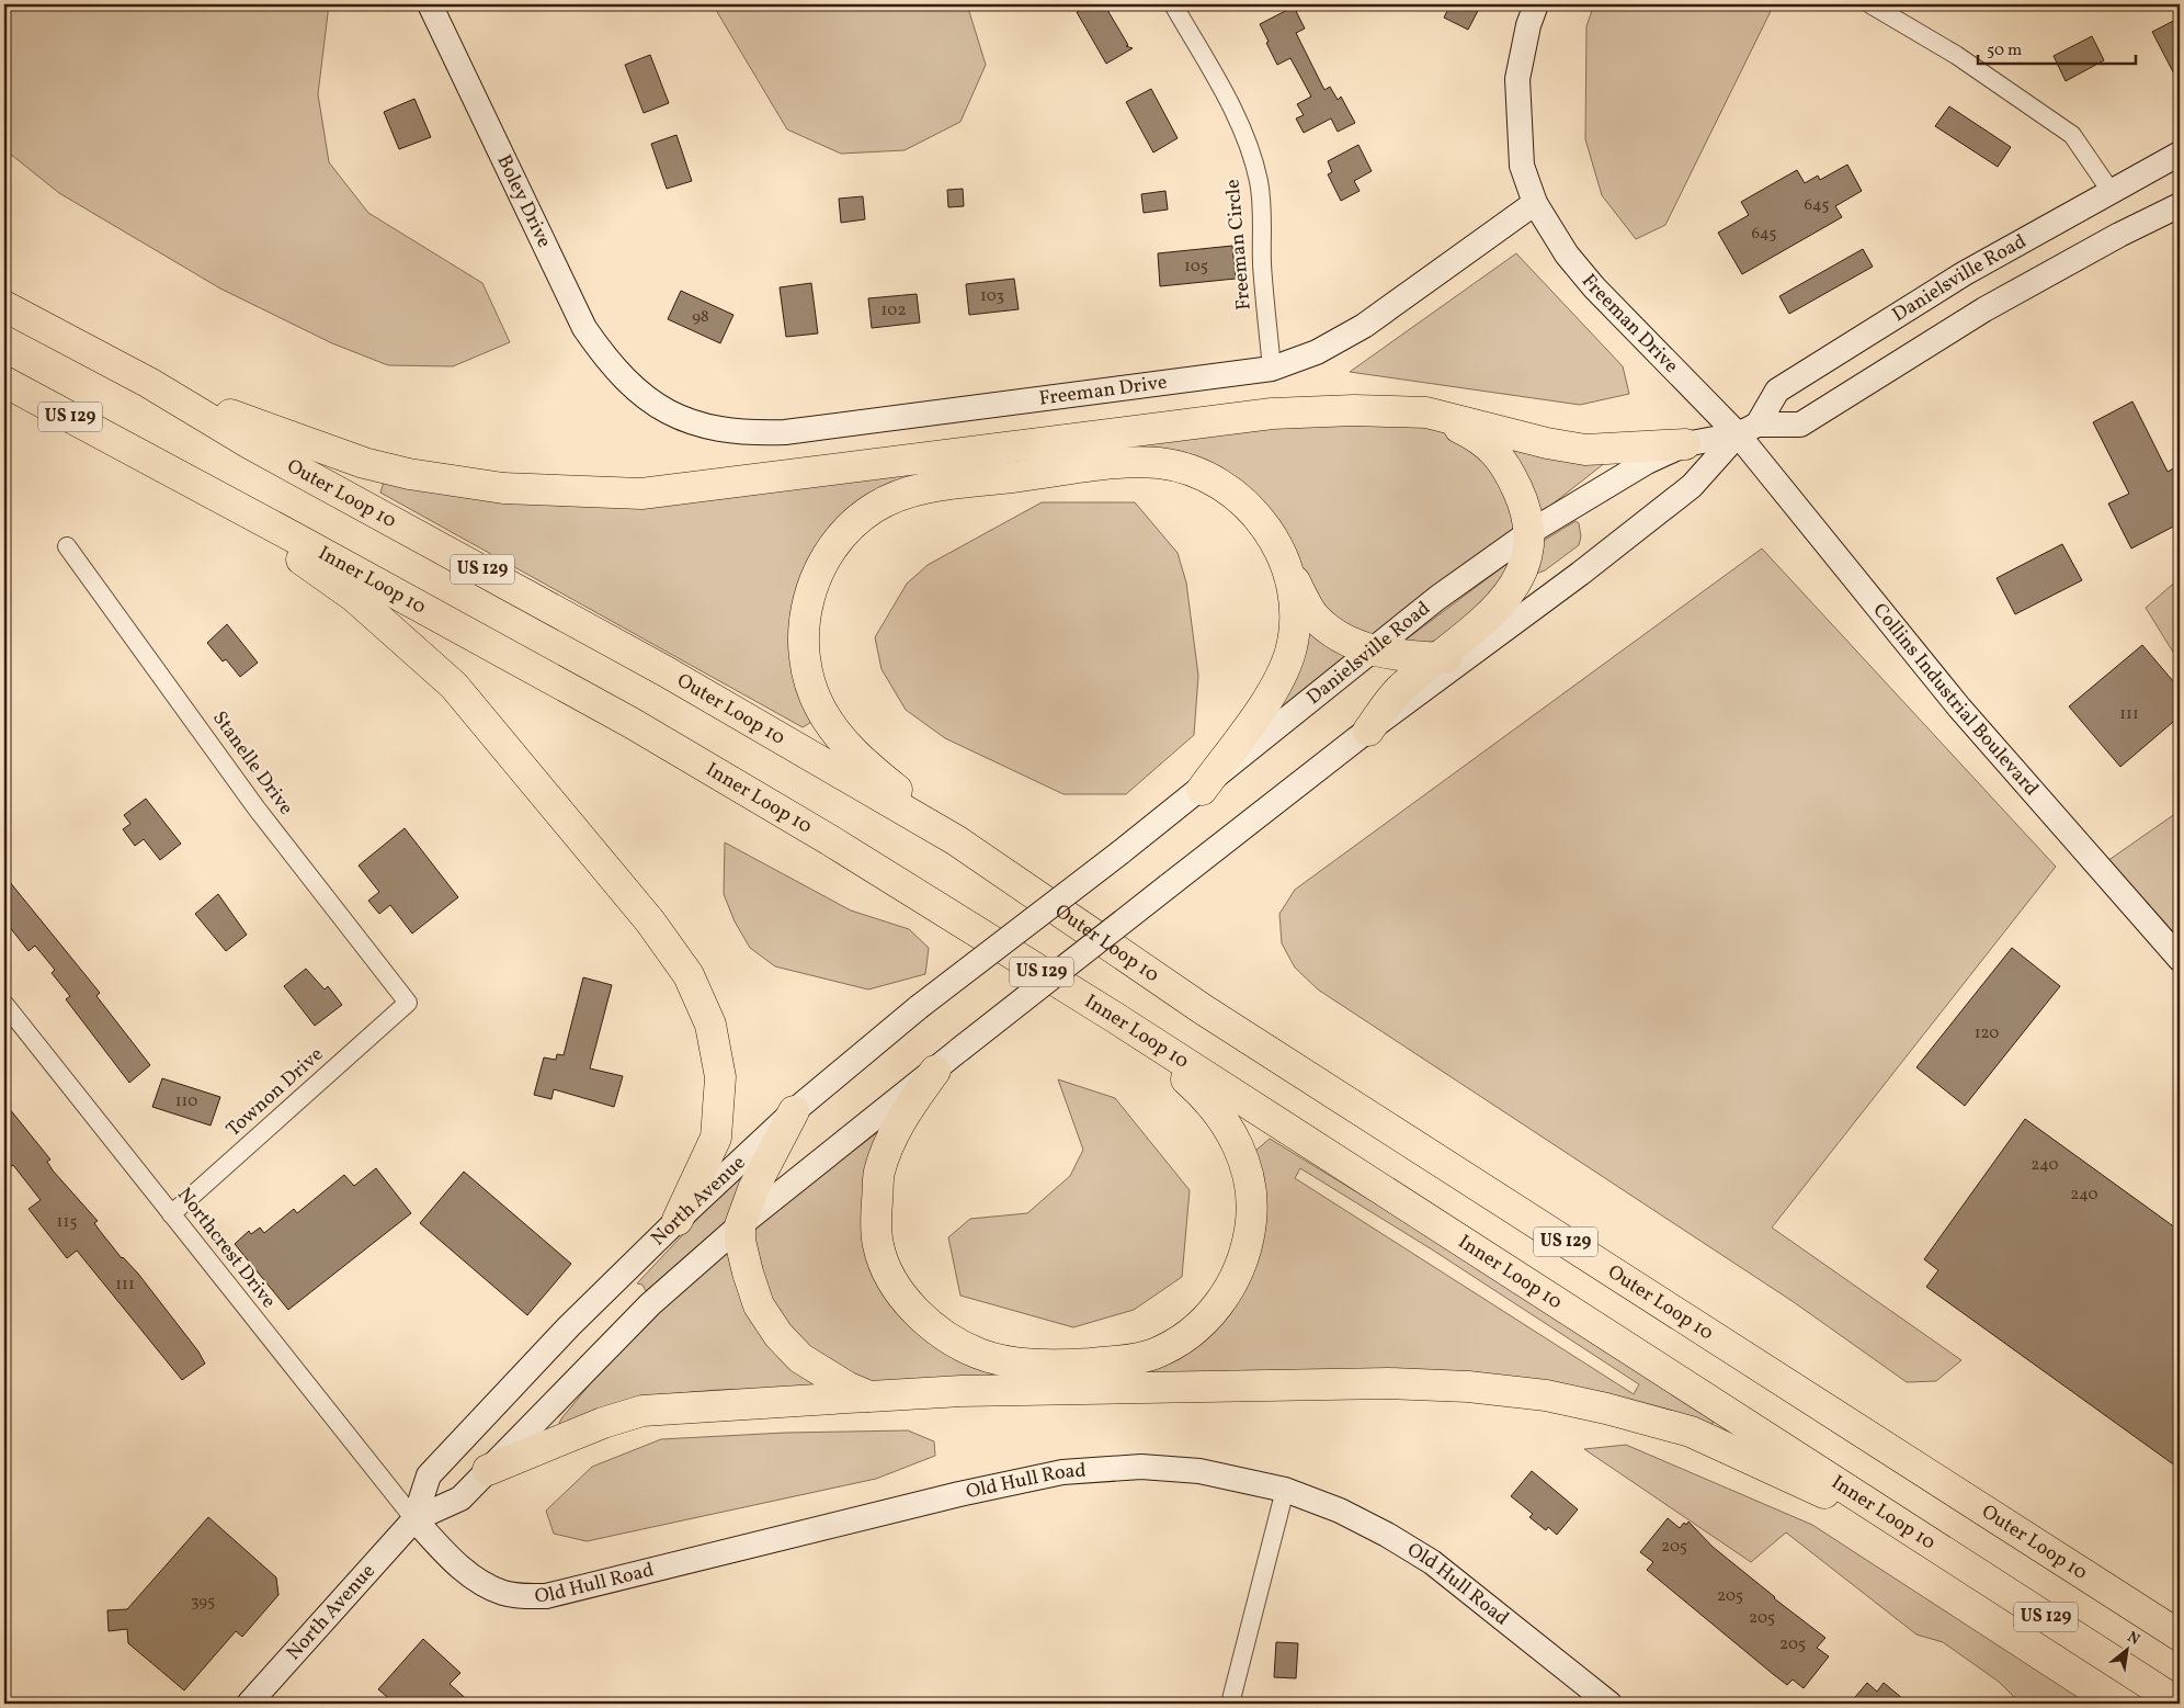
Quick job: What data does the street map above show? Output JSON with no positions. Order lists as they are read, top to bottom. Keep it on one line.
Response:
{"streets":{"highway":["US 129","Outer Loop 10","Inner Loop 10"],"main road":["Boley Drive","Danielsville Road","Freeman Drive","Collins Industrial Boulevard","North Avenue","Old Hull Road"],"street":["Freeman Circle","Stanelle Drive","Townon Drive","Northcrest Drive"]},"crossings":[["Boley Drive","Freeman Drive"],["Freeman Circle","Freeman Drive"],["Danielsville Road","Freeman Drive"],["Danielsville Road","Collins Industrial Boulevard"],["Danielsville Road","North Avenue"],["Freeman Drive","Collins Industrial Boulevard"],["Stanelle Drive","Townon Drive"],["Townon Drive","Northcrest Drive"],["North Avenue","Northcrest Drive"],["North Avenue","Old Hull Road"],["Northcrest Drive","Old Hull Road"]],"house_numbers":["645","645","105","103","102","98","111","120","110","240","240","115","111","205","205","395","205","205"],"scale_bar":"50 m","north":"top right"}
